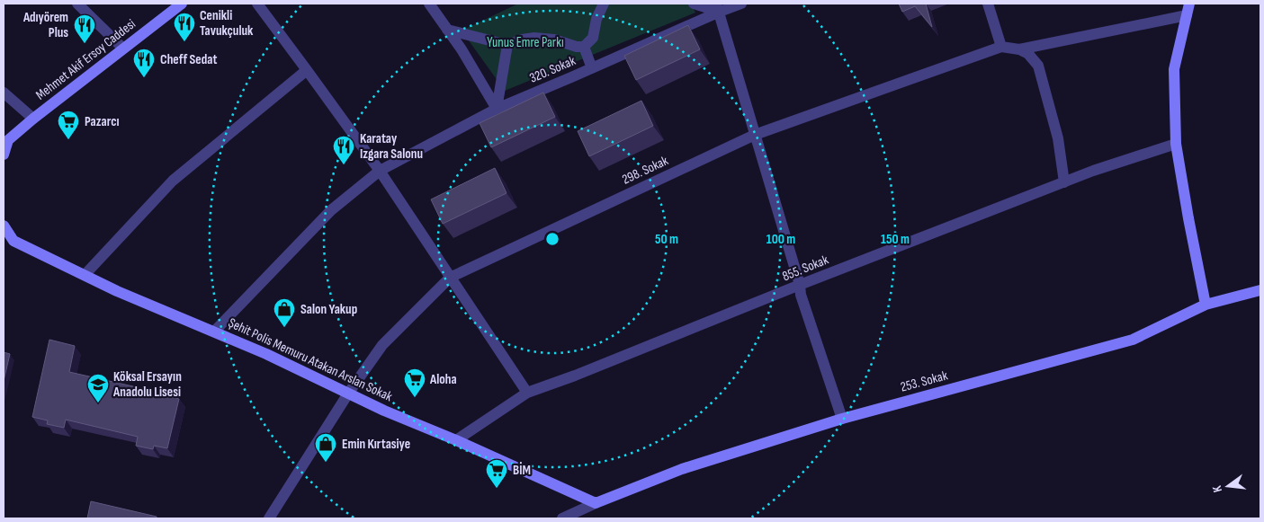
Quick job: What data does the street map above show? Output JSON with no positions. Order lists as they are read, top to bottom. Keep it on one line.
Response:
{"streets":{"street":["Mehmet Akif Ersoy Caddesi","320. Sokak","298. Sokak","855. Sokak","Şehit Polis Memuru Atakan Arslan Sokak","253. Sokak"]},"crossings":[["320. Sokak","Şehit Polis Memuru Atakan Arslan Sokak"],["298. Sokak","Şehit Polis Memuru Atakan Arslan Sokak"],["855. Sokak","Şehit Polis Memuru Atakan Arslan Sokak"],["Şehit Polis Memuru Atakan Arslan Sokak","253. Sokak"]],"parks":["Yunus Emre Parkı"],"places":{"restaurant":["Cenikli Tavukçuluk","Adıyörem Plus","Cheff Sedat","Karatay Izgara Salonu"],"supermarket":["Pazarcı","Aloha","BİM"],"shop":["Salon Yakup","Emin Kırtasiye"],"school or university":["Köksal Ersayın Anadolu Lisesi"]},"north":"left","rings":["50 m","100 m","150 m"]}
